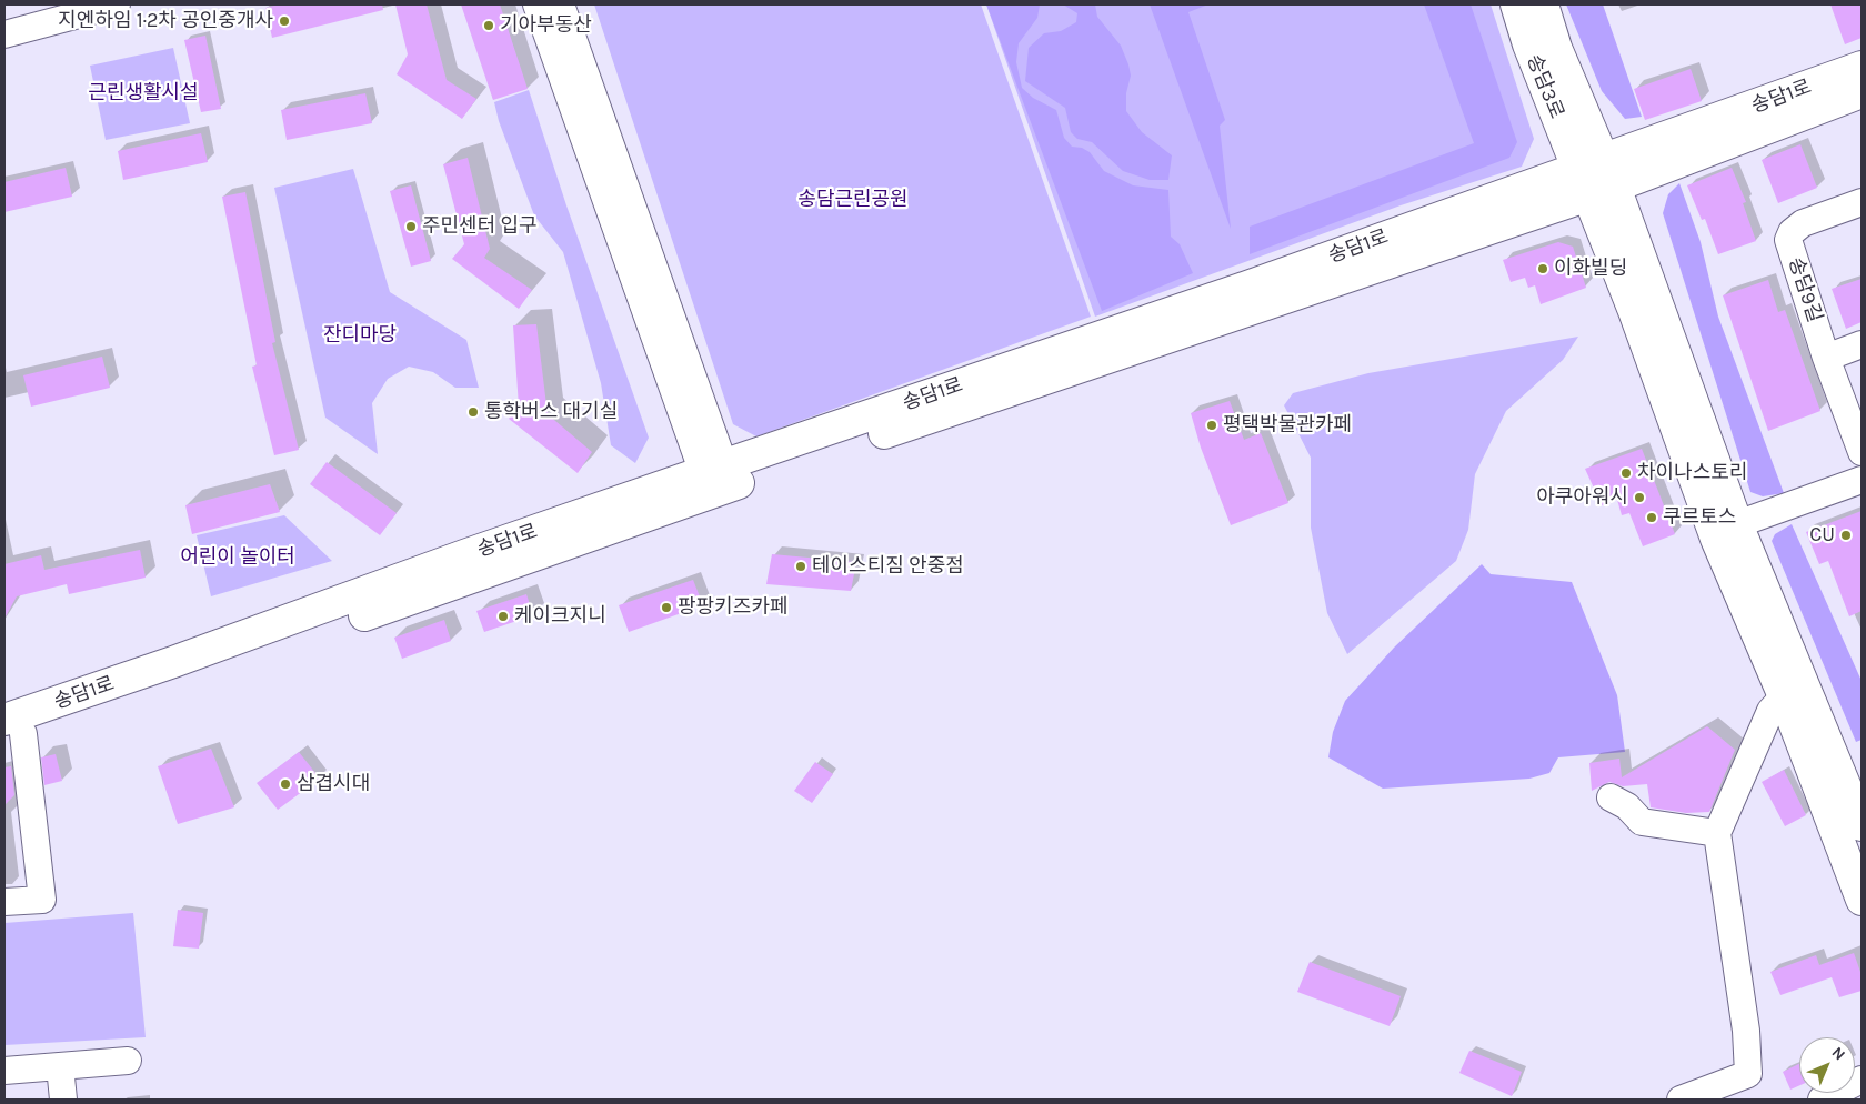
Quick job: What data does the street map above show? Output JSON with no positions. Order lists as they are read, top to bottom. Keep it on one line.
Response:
{"streets":{"main road":["송담3로","송담1로"],"street":["송담9길"]},"crossings":[["송담3로","송담1로"]],"parks":["근린생활시설","송담근린공원","잔디마당","어린이 놀이터"],"places":["지엔하임 1·2차 공인중개사","기아부동산","주민센터 입구","이화빌딩","통학버스 대기실","평택박물관카페","차이나스토리","아쿠아워시","쿠르토스","CU","테이스티짐 안중점","팡팡키즈카페","케이크지니","삼겹시대"],"north":"top right"}
